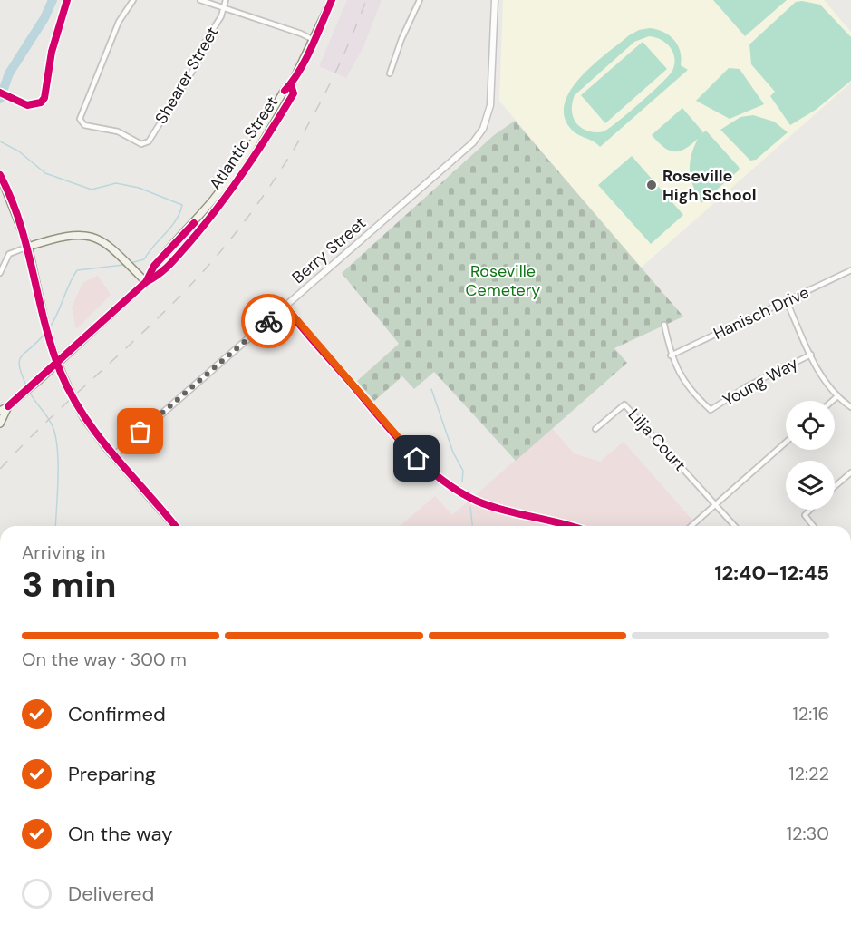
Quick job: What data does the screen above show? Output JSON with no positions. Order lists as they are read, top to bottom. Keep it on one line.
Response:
{"streets":{"main road":["Atlantic Street"],"street":["Shearer Street","Berry Street","Hanisch Drive","Young Way","Lilja Court"]},"crossings":[["Hanisch Drive","Young Way"]],"parks":["Roseville Cemetery"],"places":["Roseville High School"],"page":{"heading":["3 min","Arriving in","12:40–12:45"],"bar":"On the way · 300 m","list":[["Confirmed","12:16"],["Preparing","12:22"],["On the way","12:30"],"Delivered"]}}
